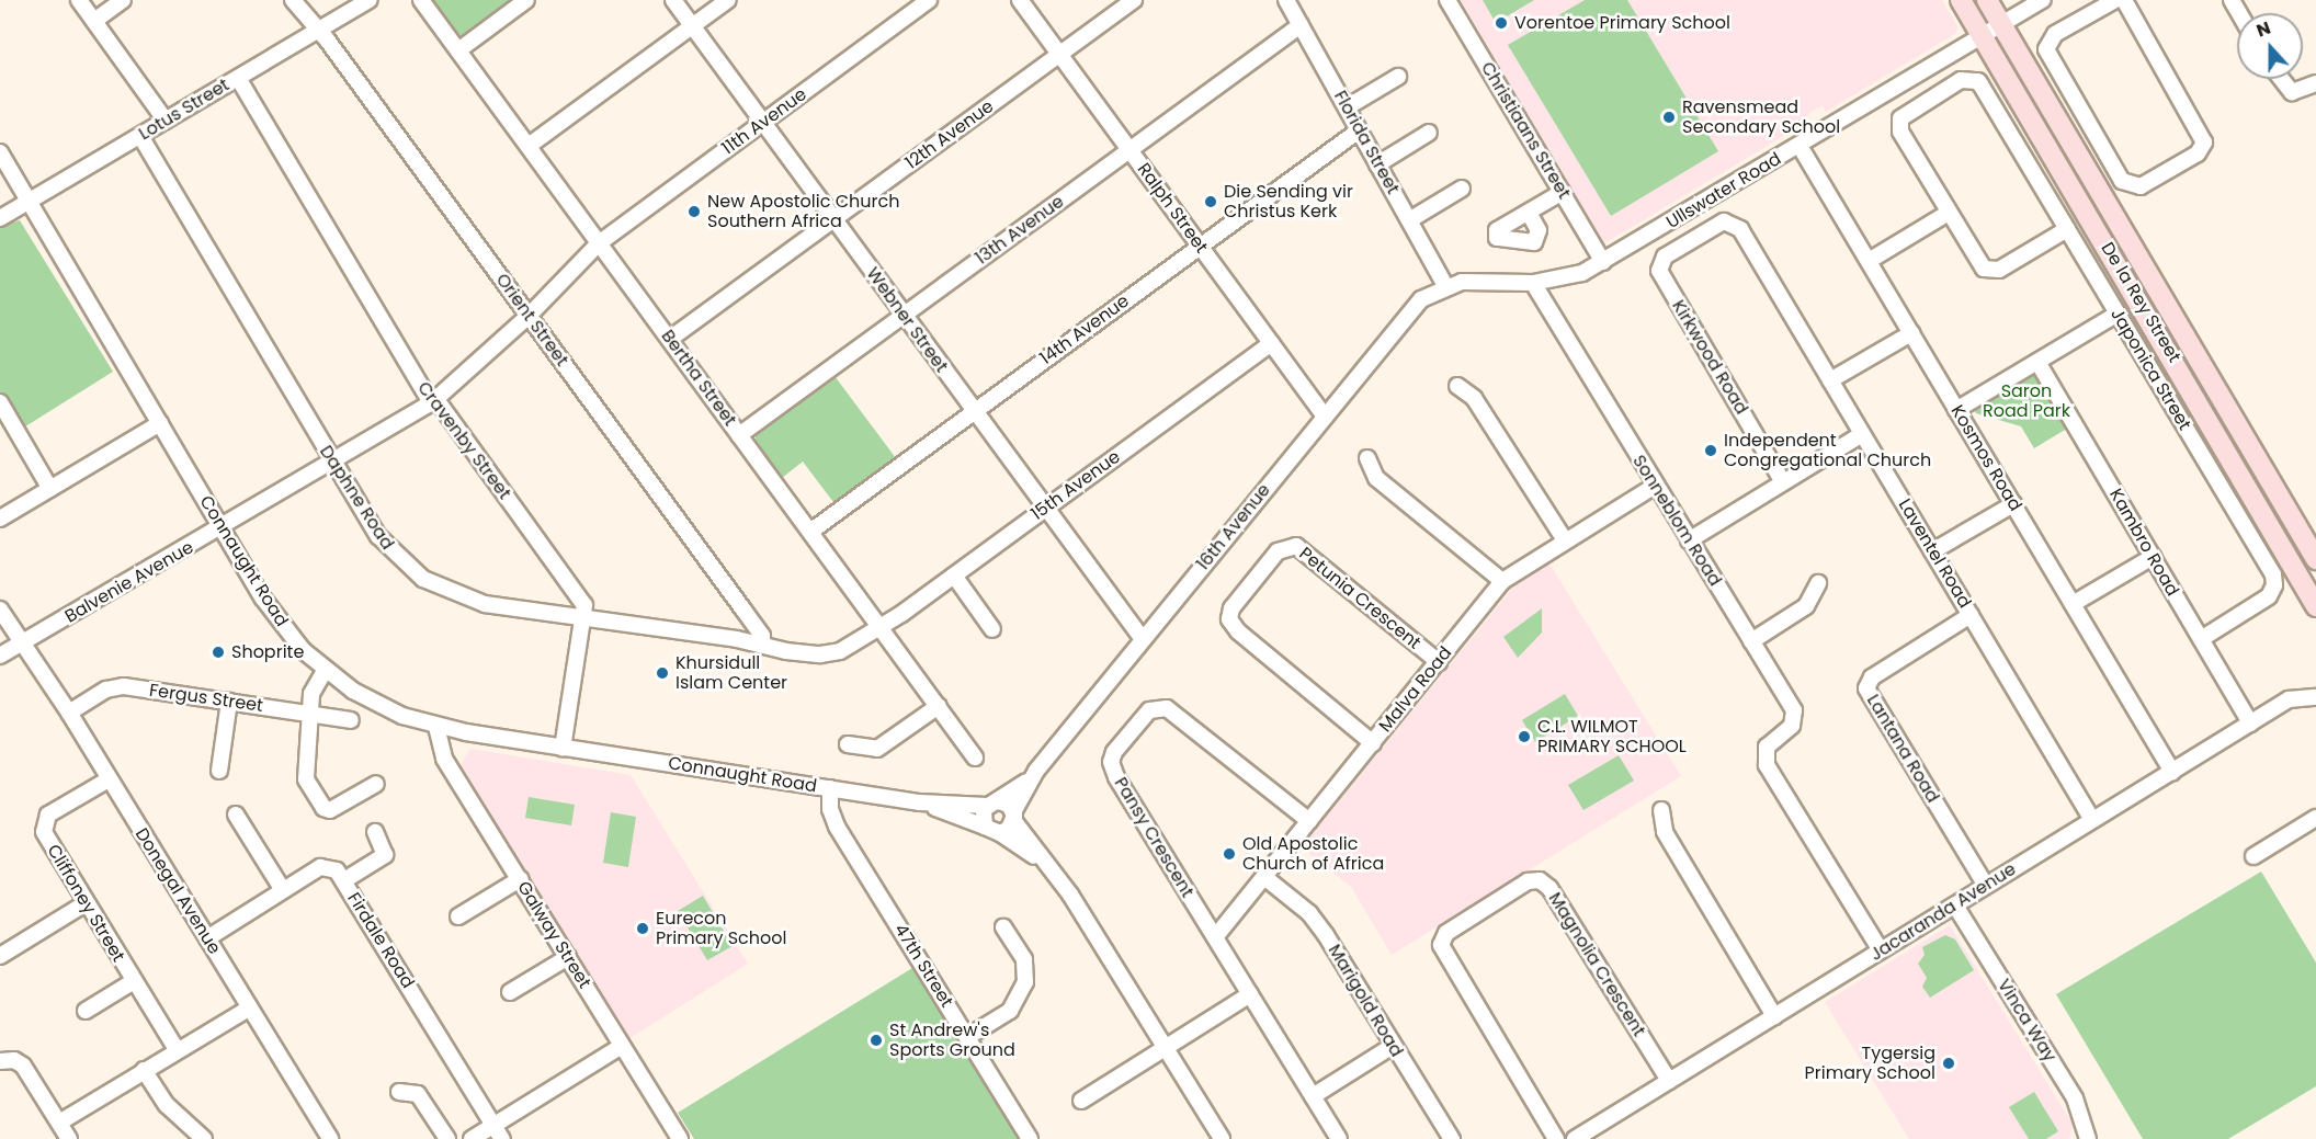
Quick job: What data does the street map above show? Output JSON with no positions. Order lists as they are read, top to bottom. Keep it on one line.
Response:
{"streets":{"main road":["De la Rey Street"],"street":["Lotus Street","11th Avenue","Christiaans Street","12th Avenue","Florida Street","Ullswater Road","Ralph Street","13th Avenue","Orient Street","Webner Street","14th Avenue","Kirkwood Road","Japonica Street","Bertha Street","Cravenby Street","Kosmos Road","15th Avenue","Daphne Road","Sonneblom Road","16th Avenue","Kambro Road","Laventel Road","Connaught Road","Balvenie Avenue","Petunia Crescent","Malva Road","Fergus Street","Lantana Road","Pansy Crescent","Donegal Avenue","Cliffoney Street","Jacaranda Avenue","Galway Street","Firdale Road","Magnolia Crescent","47th Street","Marigold Road","Vinca Way"]},"crossings":[["Lotus Street","Orient Street"],["Lotus Street","Cravenby Street"],["Lotus Street","Daphne Road"],["Lotus Street","Connaught Road"],["11th Avenue","Webner Street"],["11th Avenue","Bertha Street"],["11th Avenue","Balvenie Avenue"],["Christiaans Street","Ullswater Road"],["12th Avenue","Ralph Street"],["12th Avenue","Webner Street"],["12th Avenue","Bertha Street"],["Florida Street","Ullswater Road"],["Florida Street","13th Avenue"],["Florida Street","14th Avenue"],["Florida Street","16th Avenue"],["Ullswater Road","De la Rey Street"],["Ullswater Road","Kosmos Road"],["Ullswater Road","Sonneblom Road"],["Ullswater Road","16th Avenue"],["Ralph Street","13th Avenue"],["Ralph Street","14th Avenue"],["Ralph Street","15th Avenue"],["Ralph Street","16th Avenue"],["13th Avenue","Webner Street"],["13th Avenue","Bertha Street"],["Orient Street","Daphne Road"],["Orient Street","Balvenie Avenue"],["Webner Street","14th Avenue"],["Webner Street","15th Avenue"],["Webner Street","16th Avenue"],["14th Avenue","Bertha Street"],["Kirkwood Road","Laventel Road"],["Japonica Street","Kambro Road"],["Bertha Street","15th Avenue"],["Bertha Street","Daphne Road"],["Bertha Street","Balvenie Avenue"],["Cravenby Street","Daphne Road"],["Cravenby Street","Connaught Road"],["Cravenby Street","Balvenie Avenue"],["Kosmos Road","Jacaranda Avenue"],["15th Avenue","Daphne Road"],["Daphne Road","Balvenie Avenue"],["Sonneblom Road","Malva Road"],["Sonneblom Road","Jacaranda Avenue"],["16th Avenue","Connaught Road"],["Kambro Road","Jacaranda Avenue"],["Laventel Road","Lantana Road"],["Laventel Road","Jacaranda Avenue"],["Connaught Road","Balvenie Avenue"],["Connaught Road","Galway Street"],["Connaught Road","47th Street"],["Balvenie Avenue","Donegal Avenue"],["Petunia Crescent","Malva Road"],["Malva Road","Pansy Crescent"],["Malva Road","Marigold Road"],["Fergus Street","Donegal Avenue"],["Lantana Road","Jacaranda Avenue"],["Donegal Avenue","Cliffoney Street"],["Donegal Avenue","Firdale Road"],["Jacaranda Avenue","Magnolia Crescent"],["Jacaranda Avenue","Vinca Way"]],"parks":["Saron Road Park"],"places":["Vorentoe Primary School","Ravensmead Secondary School","Die Sending vir Christus Kerk","New Apostolic Church Southern Africa","Independent Congregational Church","Shoprite","Khursidull Islam Center","C.L. WILMOT PRIMARY SCHOOL","Old Apostolic Church of Africa","Eurecon Primary School","St Andrew's Sports Ground","Tygersig Primary School"],"north":"top"}
